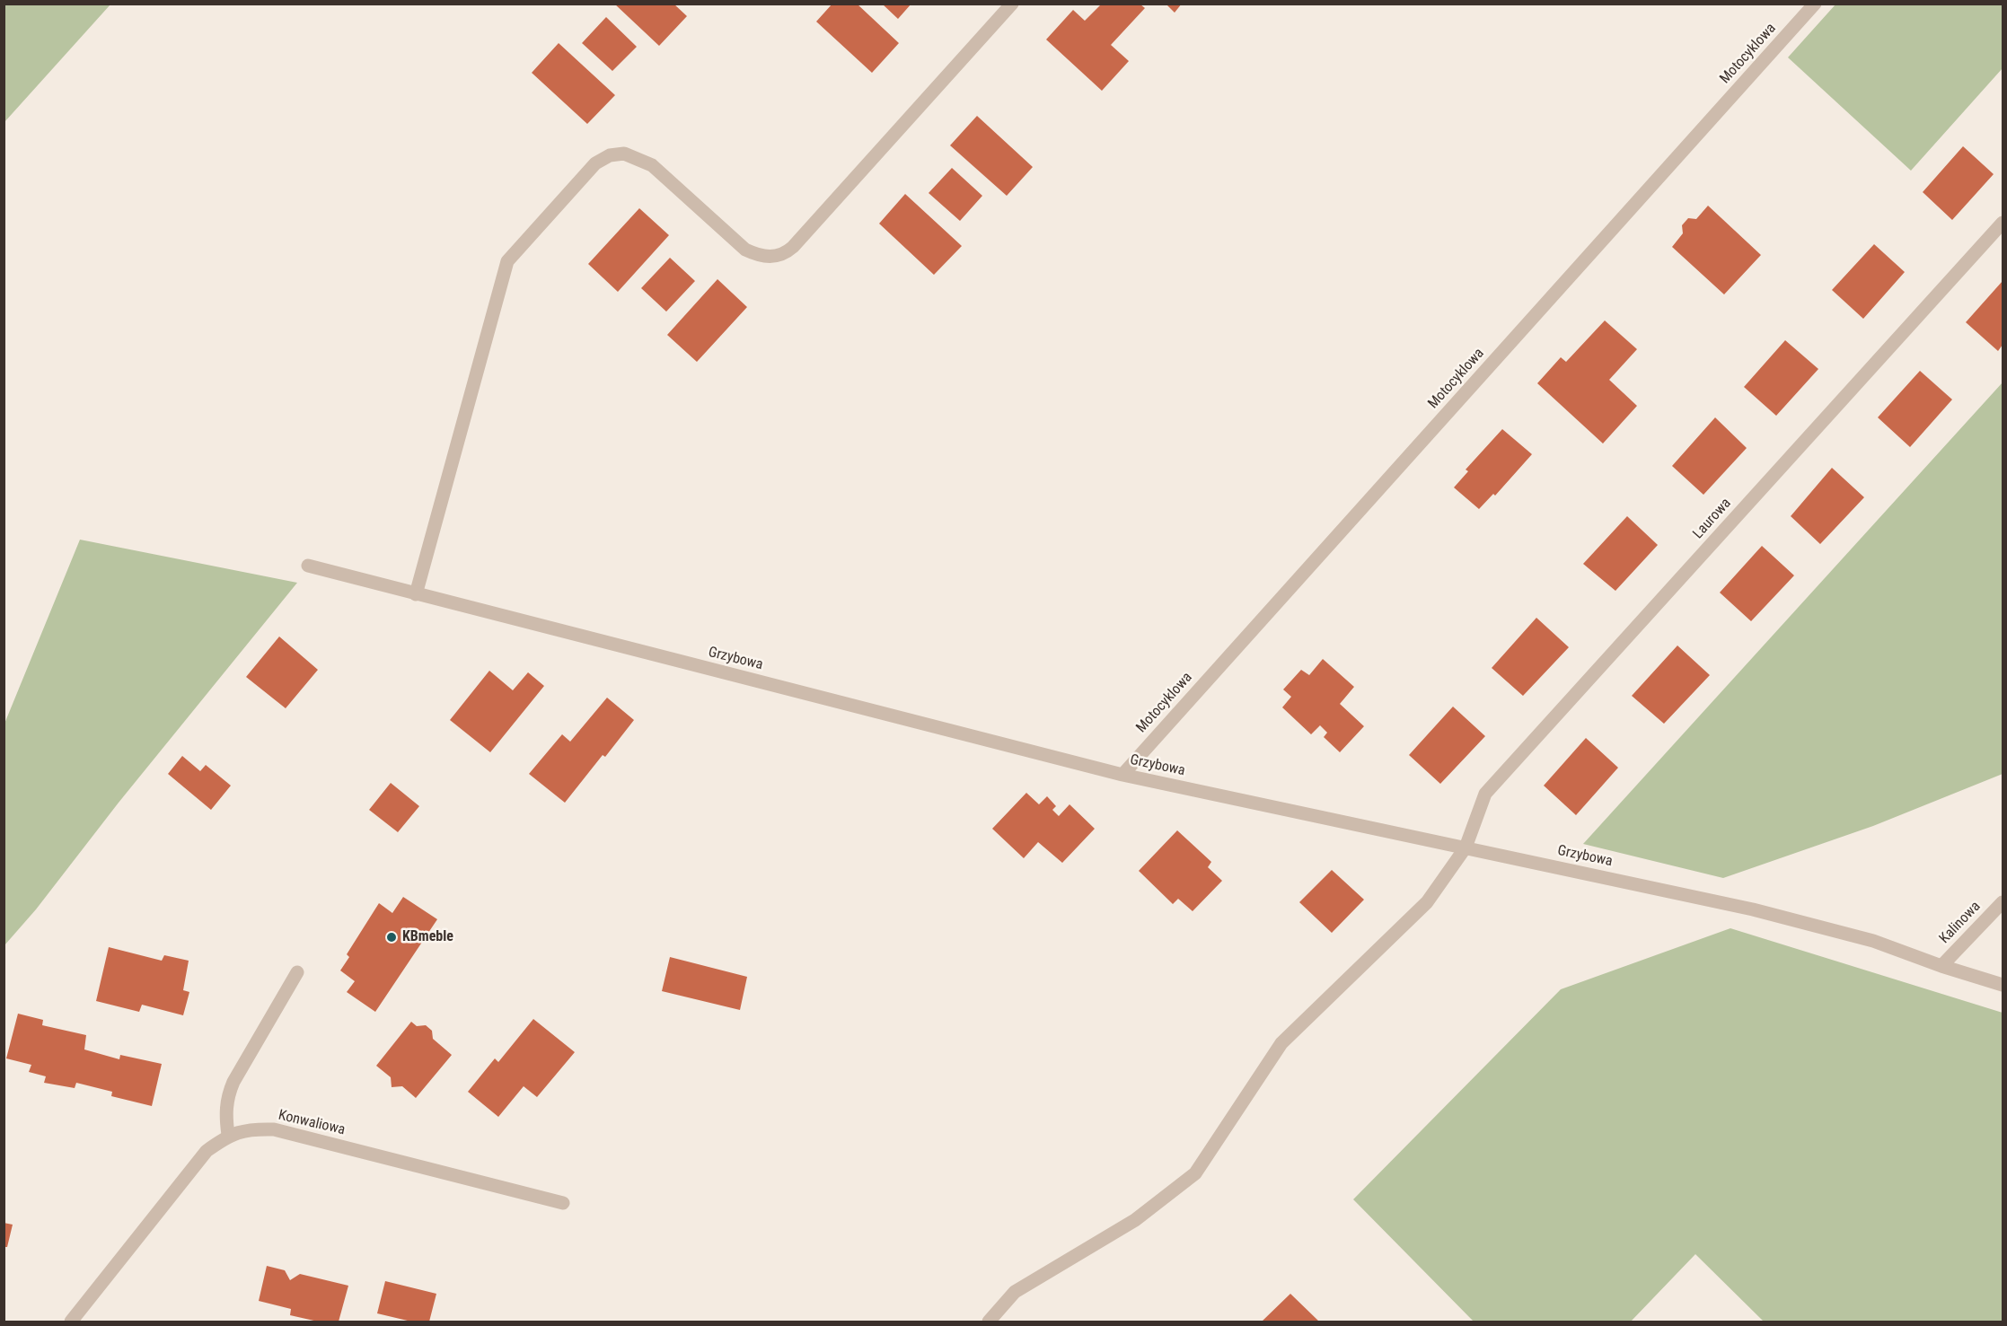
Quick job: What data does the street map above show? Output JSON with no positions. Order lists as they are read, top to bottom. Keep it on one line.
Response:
{"streets":{"street":["Motocyklowa","Laurowa","Grzybowa","Kalinowa","Konwaliowa"]},"crossings":[["Motocyklowa","Grzybowa"],["Laurowa","Grzybowa"],["Grzybowa","Kalinowa"]],"places":["KBmeble"]}
